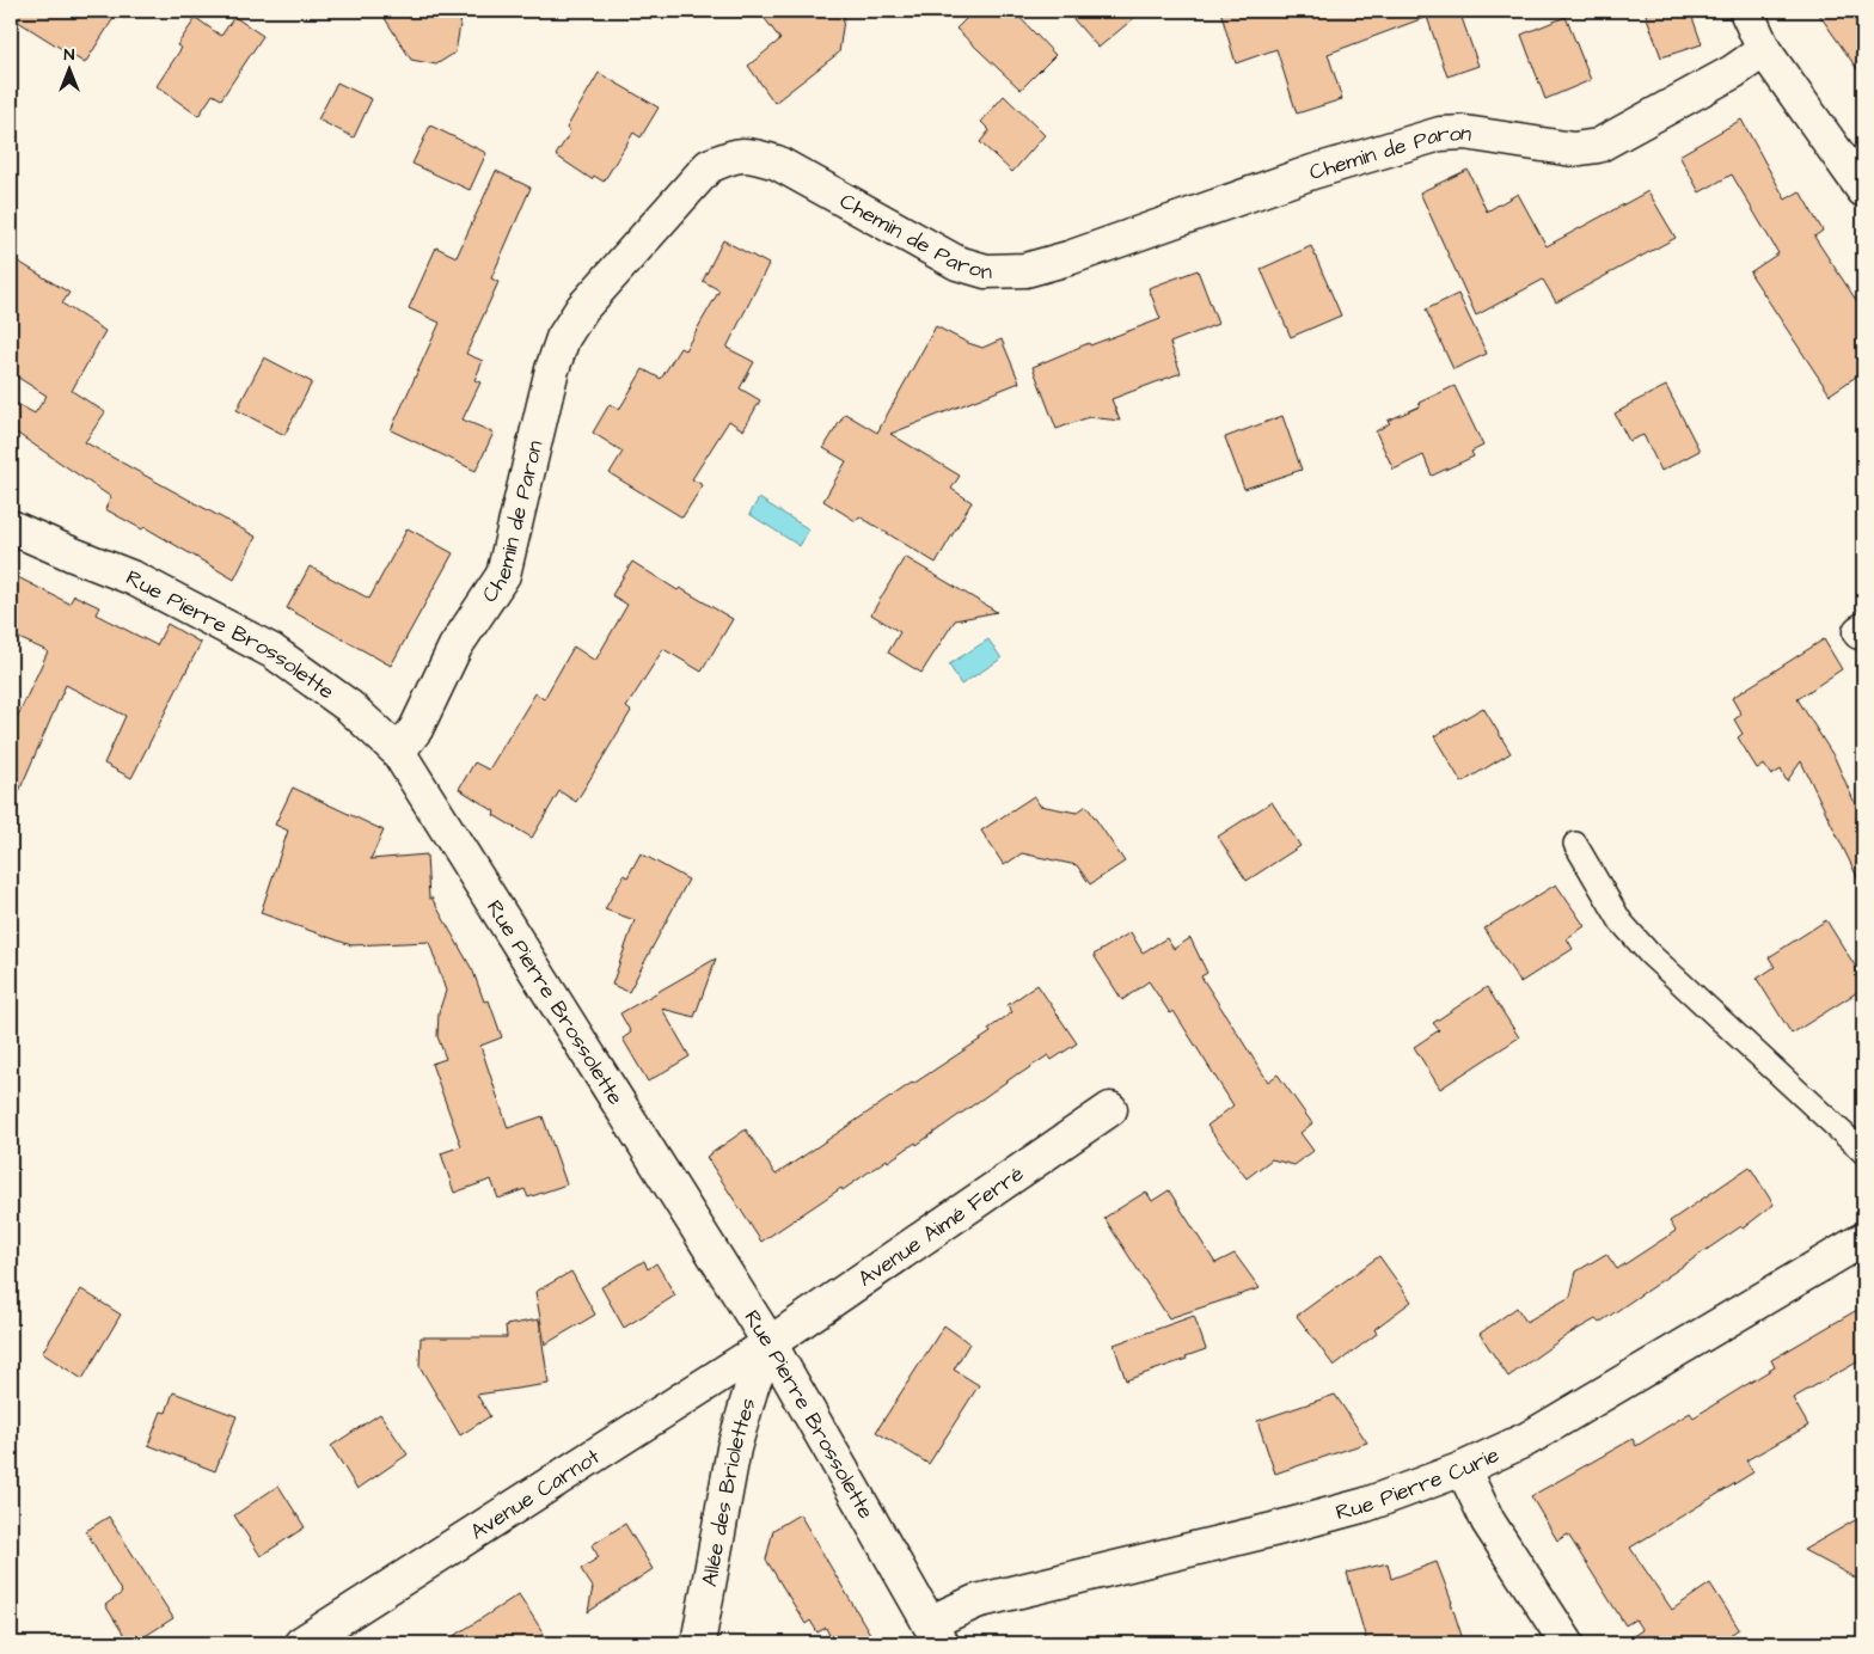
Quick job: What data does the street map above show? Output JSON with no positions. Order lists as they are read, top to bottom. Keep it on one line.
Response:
{"streets":{"street":["Chemin de Paron","Rue Pierre Brossolette","Avenue Aimé Ferré","Rue Pierre Curie","Allée des Briolettes","Avenue Carnot"]},"crossings":[["Chemin de Paron","Rue Pierre Brossolette"],["Rue Pierre Brossolette","Avenue Aimé Ferré"],["Rue Pierre Brossolette","Rue Pierre Curie"],["Rue Pierre Brossolette","Allée des Briolettes"],["Rue Pierre Brossolette","Avenue Carnot"],["Avenue Aimé Ferré","Allée des Briolettes"],["Avenue Aimé Ferré","Avenue Carnot"],["Allée des Briolettes","Avenue Carnot"]],"north":"top"}
